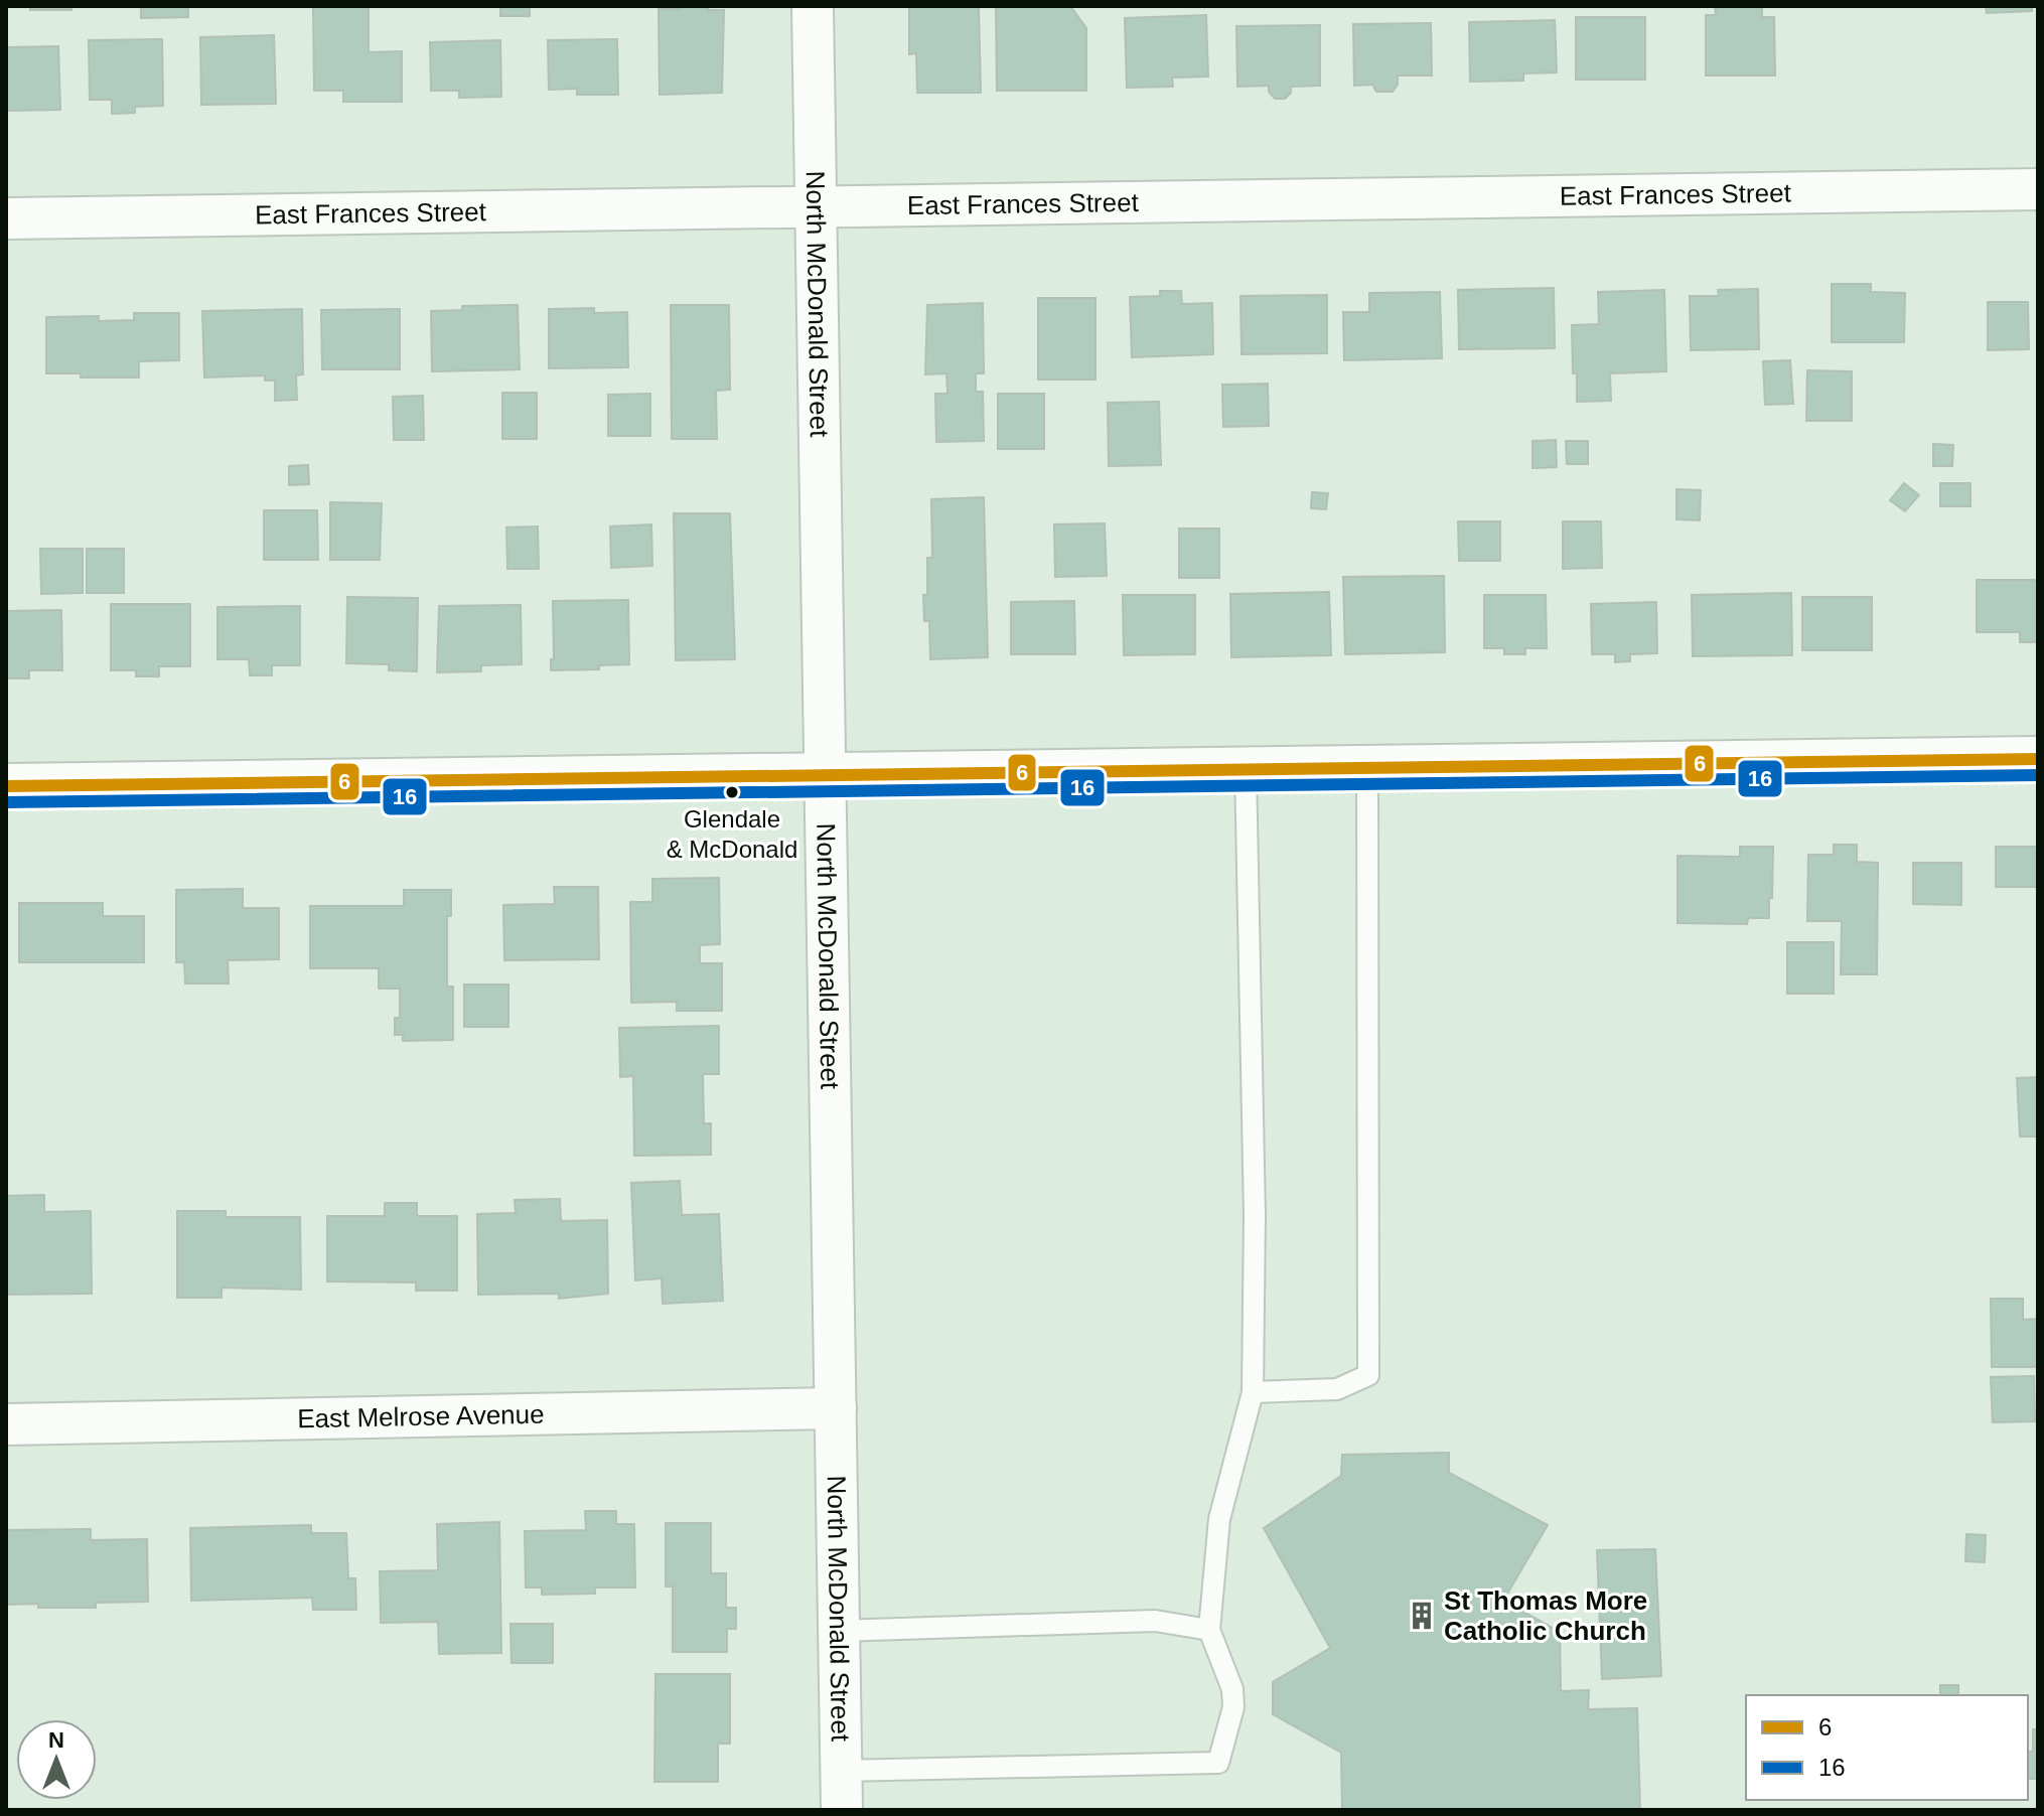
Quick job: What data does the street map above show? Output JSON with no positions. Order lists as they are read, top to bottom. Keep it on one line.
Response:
{"streets":{"street":["East Frances Street","North McDonald Street","East Melrose Avenue"]},"crossings":[["East Frances Street","North McDonald Street"],["North McDonald Street","East Melrose Avenue"]],"places":{"other":["Glendale & McDonald"],"building":["St Thomas More Catholic Church"]},"lines":["transit line 6","transit line 16"],"legend":["6","16"],"north":"top"}
